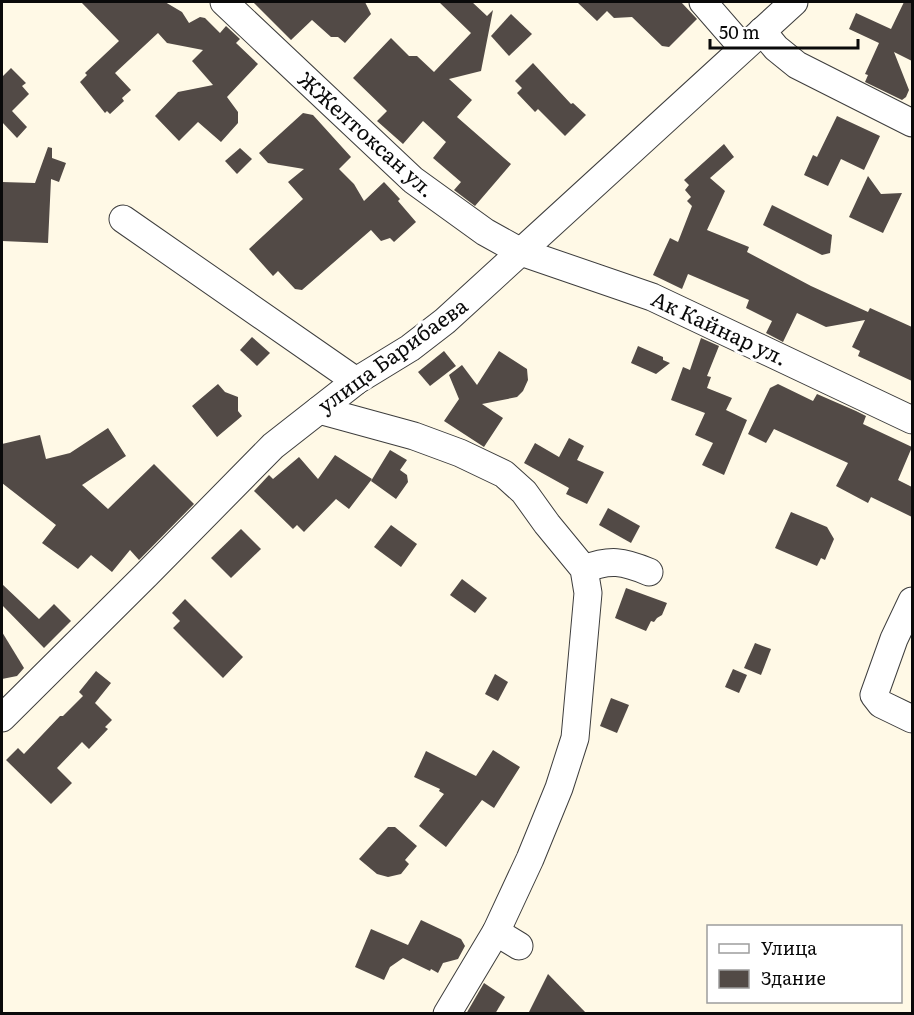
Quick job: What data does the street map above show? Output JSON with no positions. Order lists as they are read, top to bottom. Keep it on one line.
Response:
{"streets":{"street":["ЖЖелтоксан ул.","Ак Кайнар ул.","улица Барибаева"]},"crossings":[["ЖЖелтоксан ул.","Ак Кайнар ул."],["ЖЖелтоксан ул.","улица Барибаева"],["Ак Кайнар ул.","улица Барибаева"]],"legend":["Улица","Здание"],"scale_bar":"50 m"}
